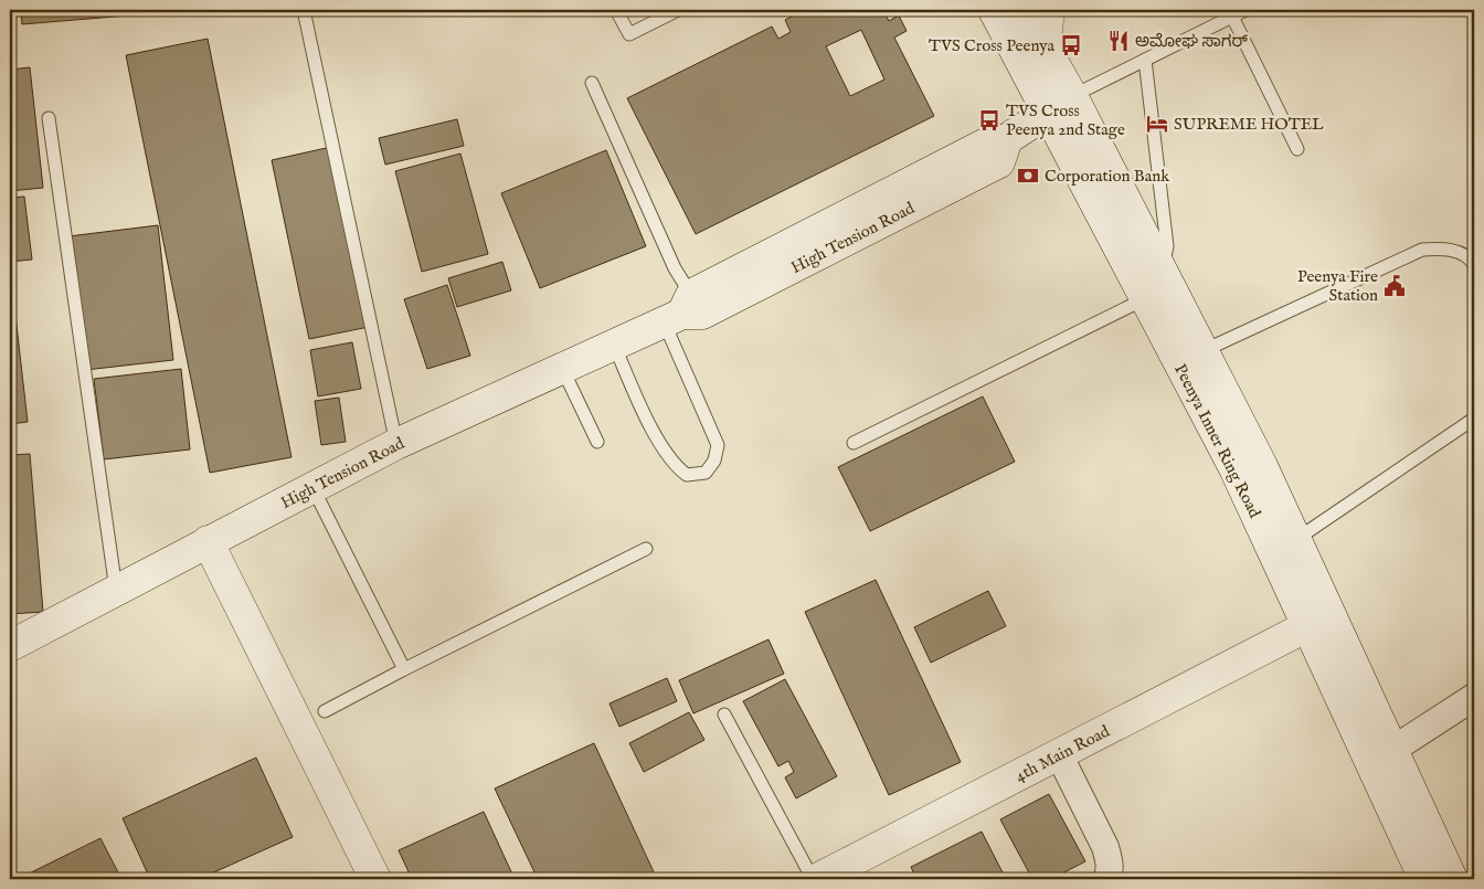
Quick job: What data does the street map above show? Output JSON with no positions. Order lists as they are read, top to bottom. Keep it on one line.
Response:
{"streets":{"main road":["High Tension Road","Peenya Inner Ring Road","4th Main Road"]},"crossings":[["High Tension Road","Peenya Inner Ring Road"],["Peenya Inner Ring Road","4th Main Road"]],"places":{"restaurant":["ಅಮೋಘ ಸಾಗರ್"],"bus stop":["TVS Cross Peenya","TVS Cross Peenya 2nd Stage"],"hotel":["SUPREME HOTEL"],"bank":["Corporation Bank"],"public building":["Peenya Fire Station"]}}
